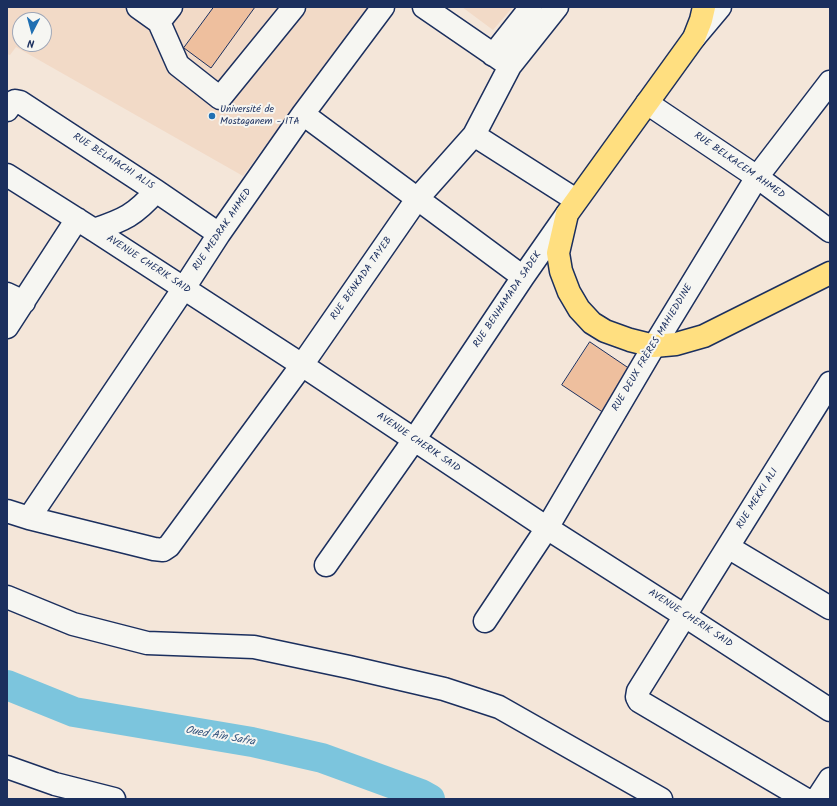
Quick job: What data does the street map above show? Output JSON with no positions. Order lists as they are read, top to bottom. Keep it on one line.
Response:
{"streets":{"main road":["RUE BENHAMADA SADEK"],"street":["RUE BELAIACHI ALIS","RUE BELKACEM AHMED","RUE MEDRAK AHMED","AVENUE CHERIK SAID","RUE BENKADA TAYEB","RUE DEUX FRÈRES MAHIEDDINE","RUE MEKKI ALI"]},"crossings":[["RUE BELAIACHI ALIS","RUE MEDRAK AHMED"],["RUE BELKACEM AHMED","RUE BENHAMADA SADEK"],["RUE BELKACEM AHMED","RUE DEUX FRÈRES MAHIEDDINE"],["RUE MEDRAK AHMED","AVENUE CHERIK SAID"],["RUE MEDRAK AHMED","RUE BENKADA TAYEB"],["AVENUE CHERIK SAID","RUE BENKADA TAYEB"],["AVENUE CHERIK SAID","RUE BENHAMADA SADEK"],["AVENUE CHERIK SAID","RUE DEUX FRÈRES MAHIEDDINE"],["AVENUE CHERIK SAID","RUE MEKKI ALI"]],"water":["Oued Aîn Safra"],"places":["Université de Mostaganem - ITA"],"north":"bottom"}
